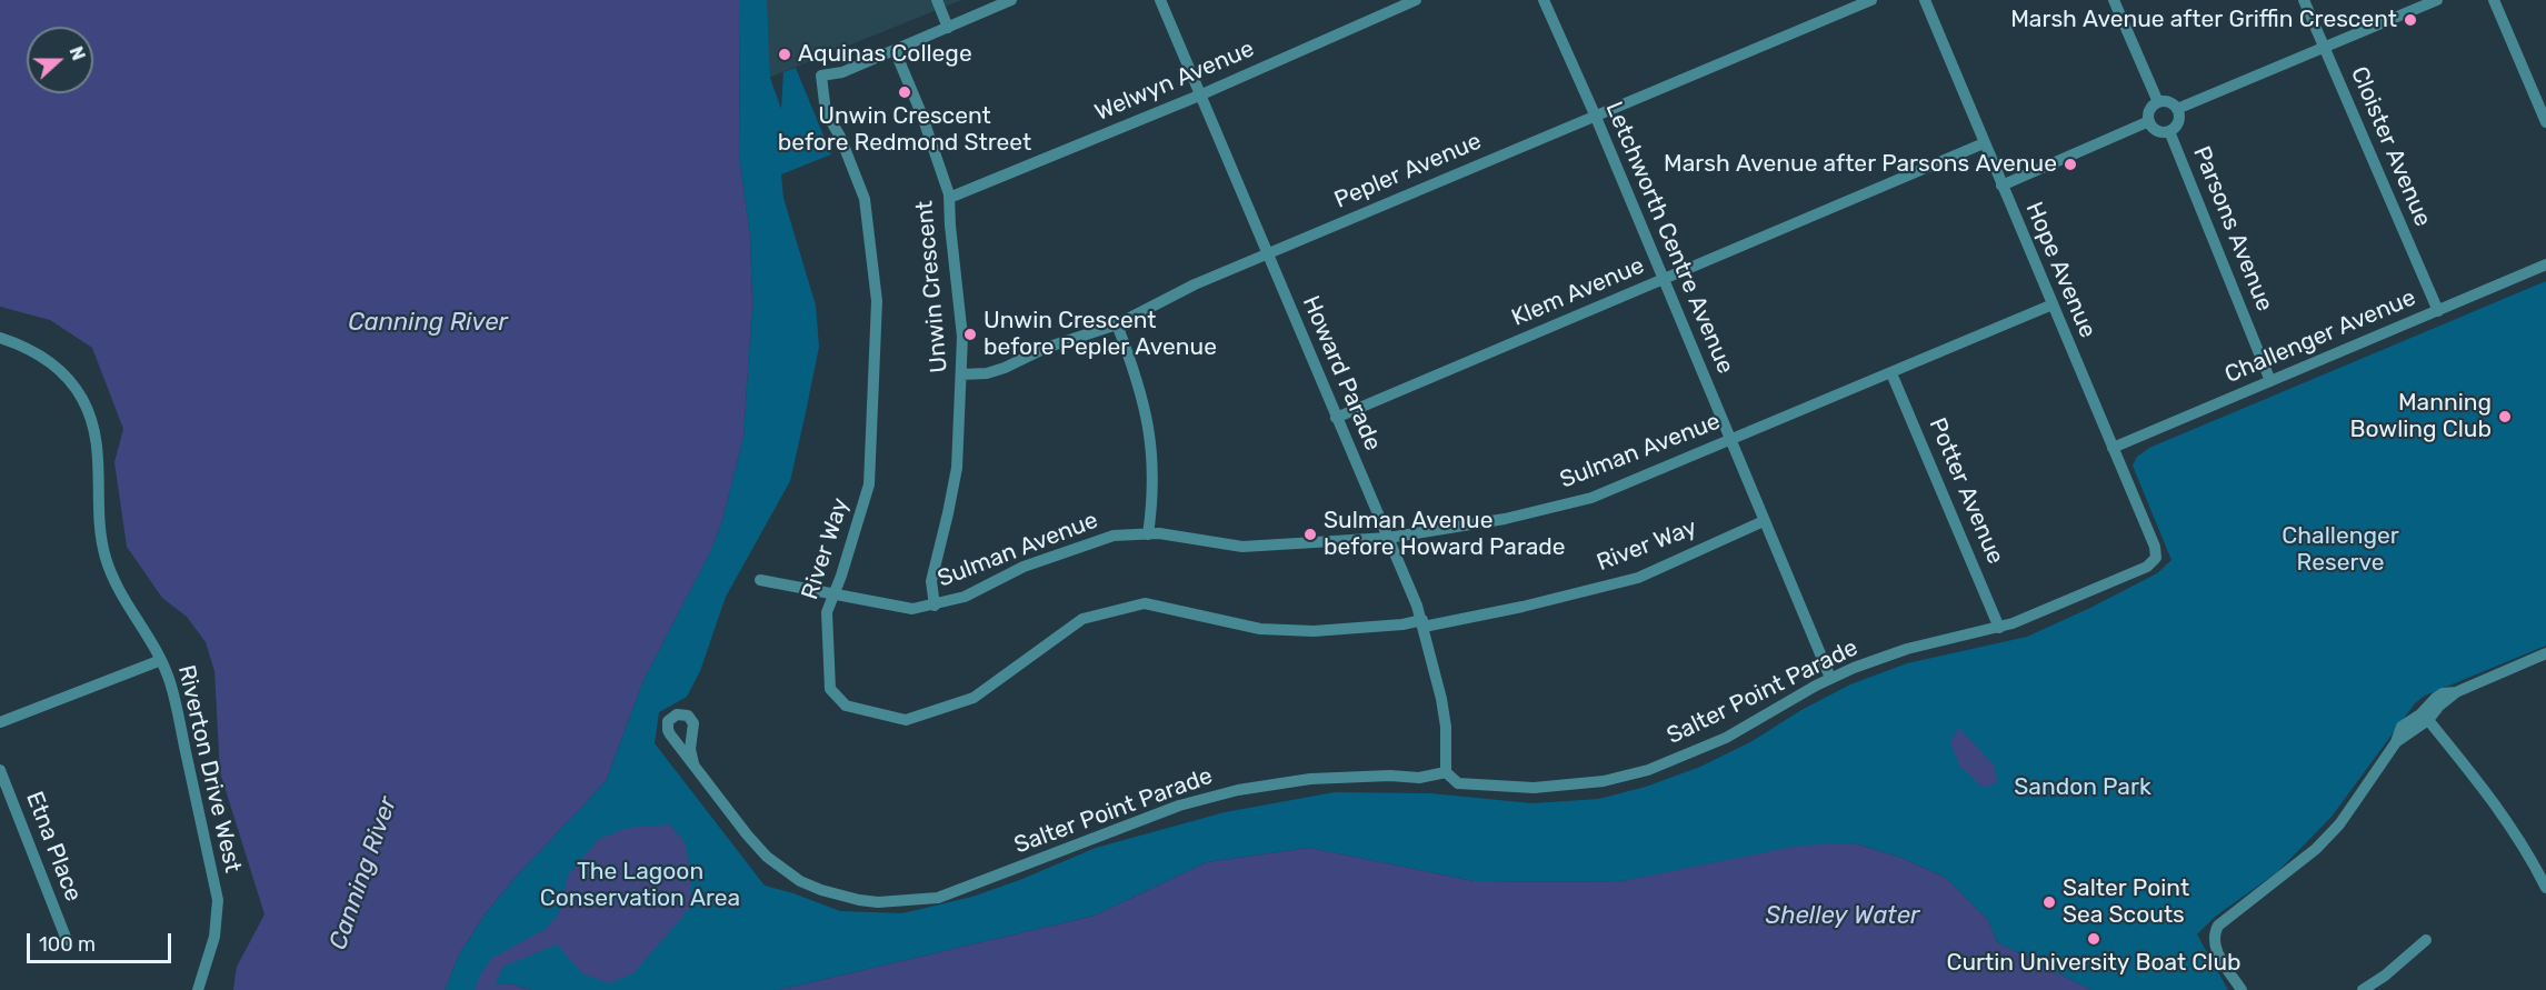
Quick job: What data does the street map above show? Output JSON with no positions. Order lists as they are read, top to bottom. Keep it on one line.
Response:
{"streets":{"street":["Welwyn Avenue","Cloister Avenue","Pepler Avenue","Parsons Avenue","Letchworth Centre Avenue","Hope Avenue","Unwin Crescent","Klem Avenue","Challenger Avenue","Howard Parade","Sulman Avenue","Potter Avenue","River Way","Salter Point Parade","Riverton Drive West","Etna Place"]},"crossings":[["Welwyn Avenue","Unwin Crescent"],["Welwyn Avenue","Howard Parade"],["Cloister Avenue","Challenger Avenue"],["Pepler Avenue","Letchworth Centre Avenue"],["Pepler Avenue","Unwin Crescent"],["Pepler Avenue","Howard Parade"],["Parsons Avenue","Challenger Avenue"],["Letchworth Centre Avenue","Klem Avenue"],["Letchworth Centre Avenue","Sulman Avenue"],["Letchworth Centre Avenue","River Way"],["Letchworth Centre Avenue","Salter Point Parade"],["Hope Avenue","Klem Avenue"],["Hope Avenue","Challenger Avenue"],["Hope Avenue","Sulman Avenue"],["Hope Avenue","Salter Point Parade"],["Unwin Crescent","Sulman Avenue"],["Unwin Crescent","River Way"],["Klem Avenue","Howard Parade"],["Howard Parade","Sulman Avenue"],["Howard Parade","River Way"],["Howard Parade","Salter Point Parade"],["Sulman Avenue","Potter Avenue"],["Sulman Avenue","River Way"],["Potter Avenue","Salter Point Parade"]],"water":["Canning River","Shelley Water"],"parks":["Challenger Reserve","Sandon Park","The Lagoon Conservation Area"],"places":["Marsh Avenue after Griffin Crescent","Aquinas College","Unwin Crescent before Redmond Street","Marsh Avenue after Parsons Avenue","Unwin Crescent before Pepler Avenue","Manning Bowling Club","Sulman Avenue before Howard Parade","Salter Point Sea Scouts","Curtin University Boat Club"],"scale_bar":"100 m","north":"right"}
